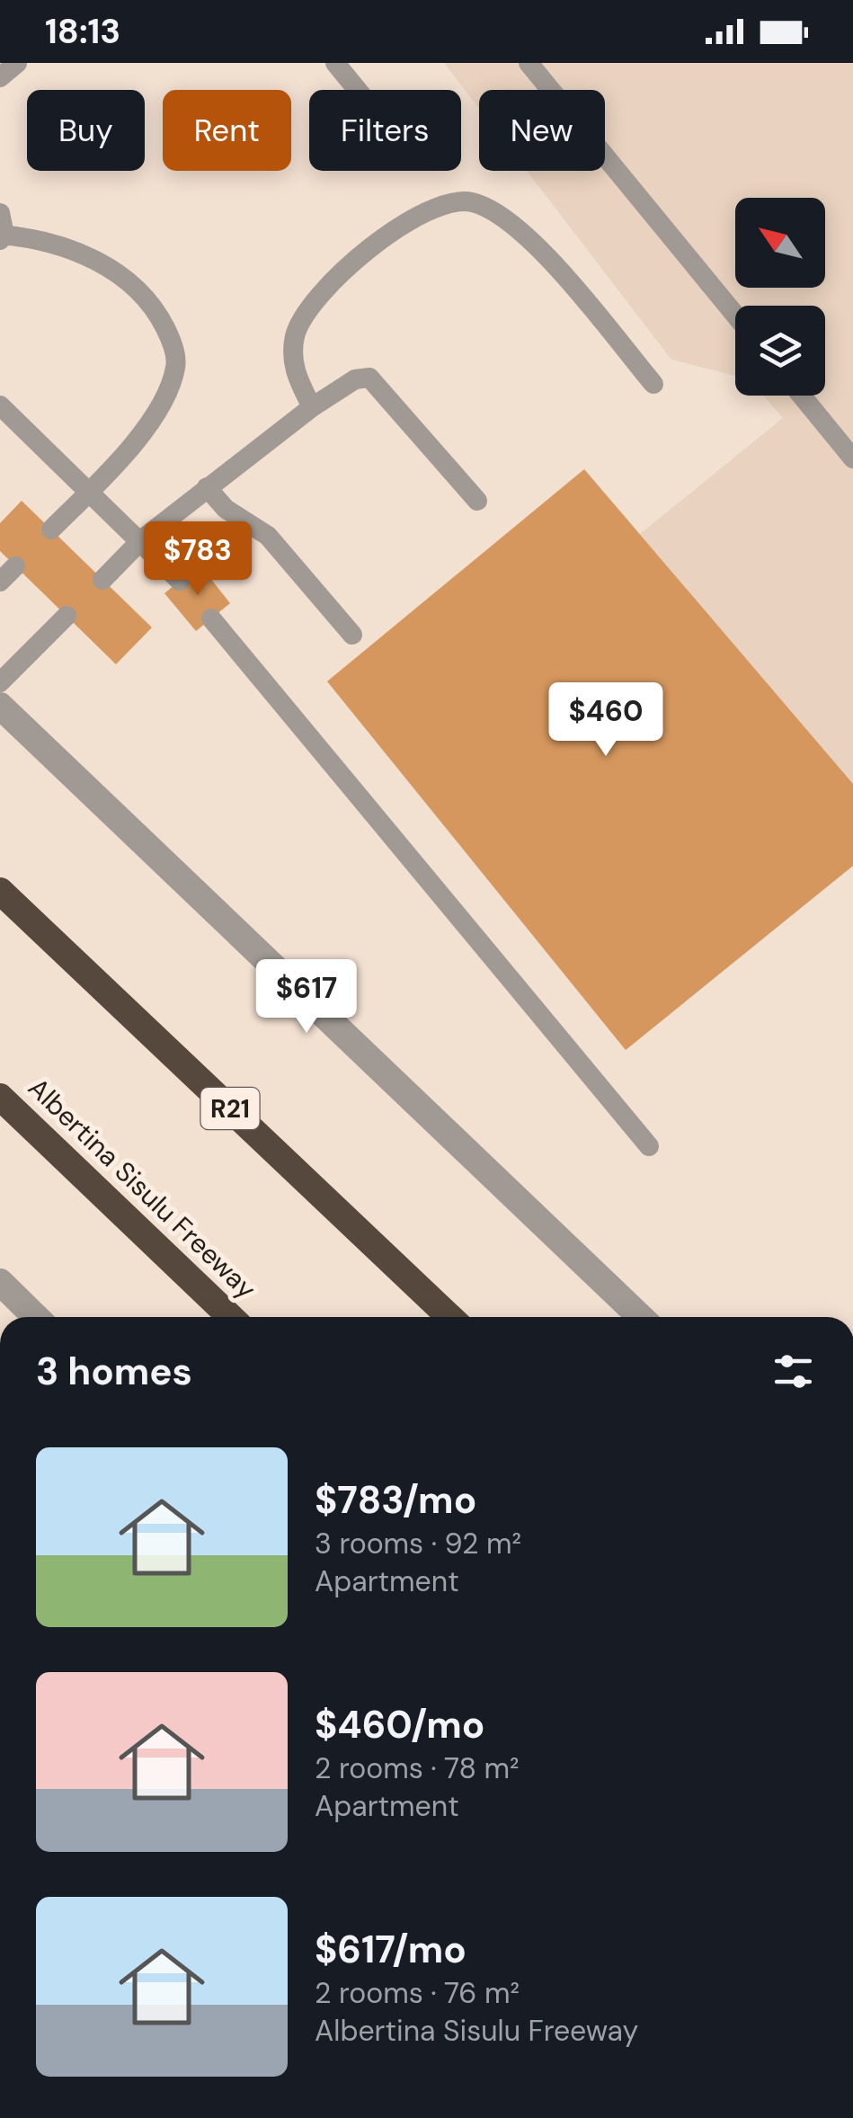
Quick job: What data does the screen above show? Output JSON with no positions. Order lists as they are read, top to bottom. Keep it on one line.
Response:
{"streets":{"highway":["R21","Albertina Sisulu Freeway"]},"north":"top left","page":{"status":"18:13","chip":["Buy","Rent","Filters","New"],"price":["$783","$460","$617"],"heading":"3 homes","list":[{"name":"$783/mo","note":"3 rooms · 92 m² · Apartment"},{"name":"$460/mo","note":"2 rooms · 78 m² · Apartment"},{"name":"$617/mo","note":"2 rooms · 76 m² · Albertina Sisulu Freeway"}]}}
